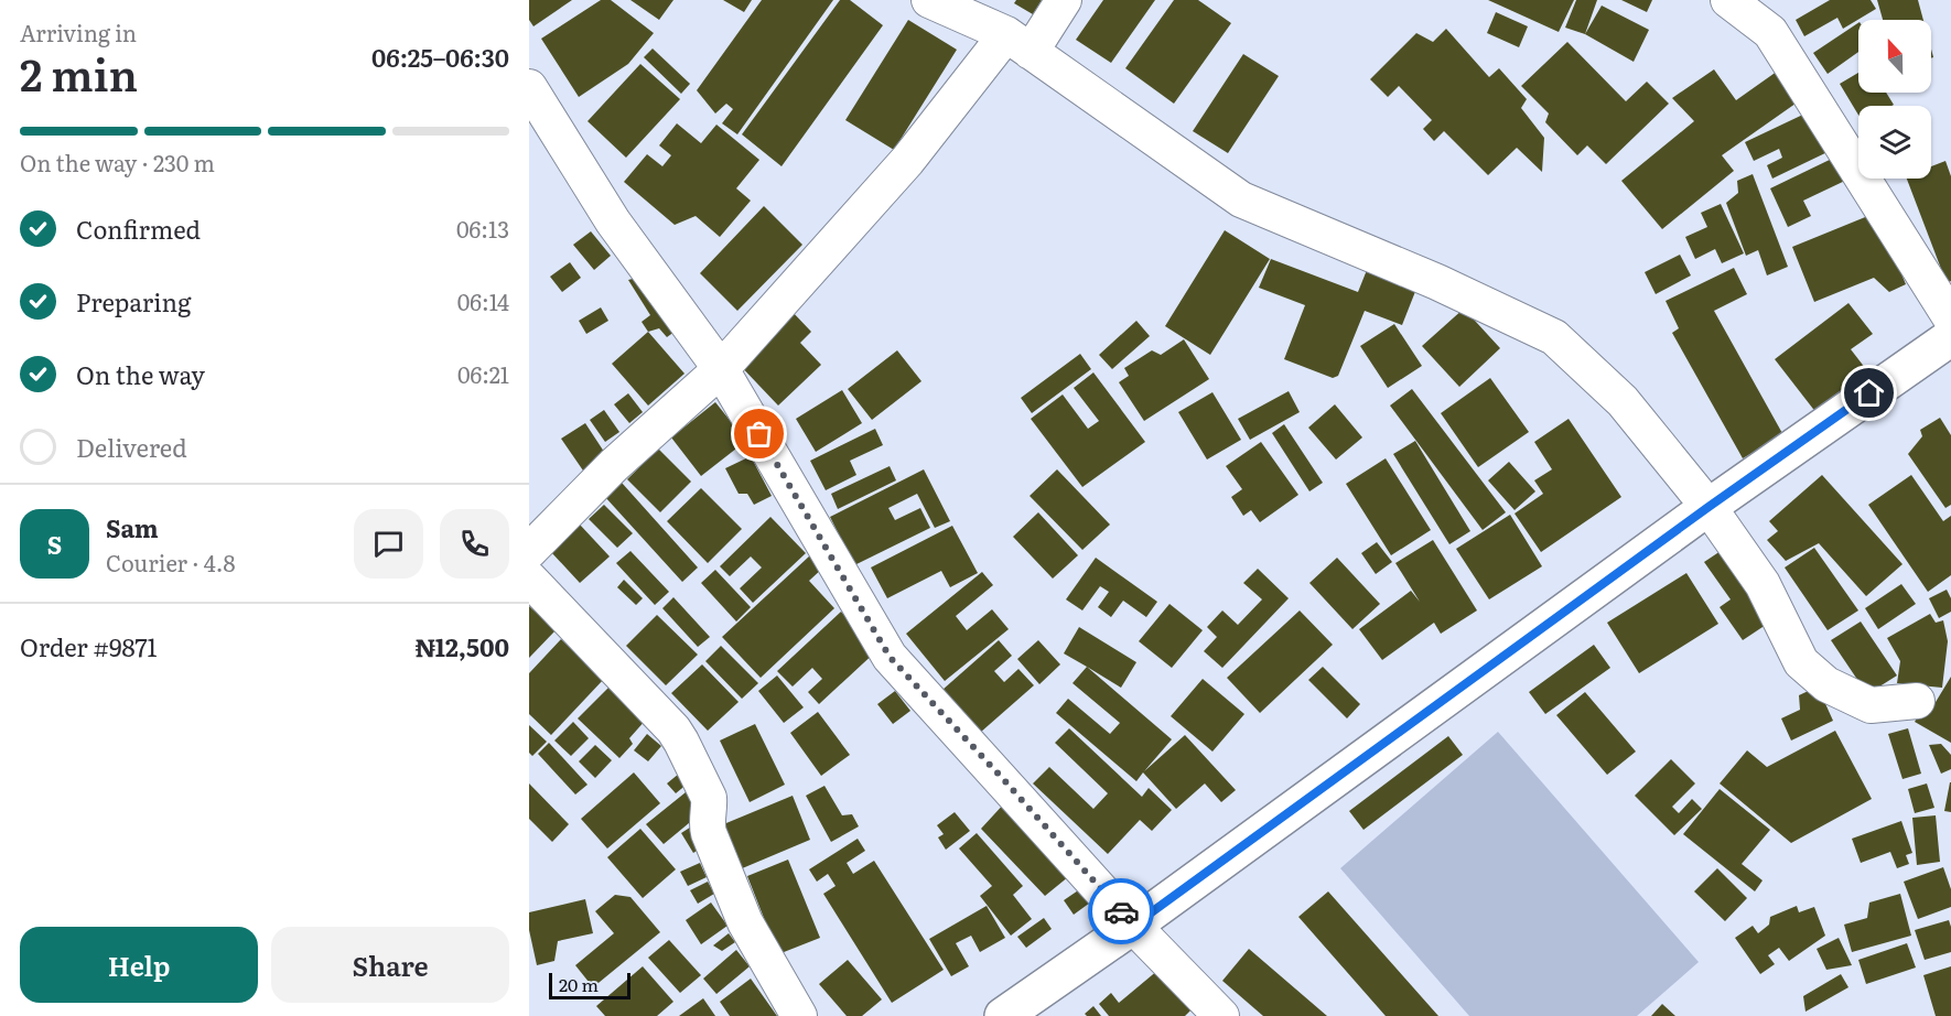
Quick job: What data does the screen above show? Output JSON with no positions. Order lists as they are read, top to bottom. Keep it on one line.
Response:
{"scale_bar":"20 m","north":"top","page":{"heading":["2 min","Arriving in","06:25–06:30"],"panel":["Sam","Courier · 4.8","Order #9871","₦12,500"],"bar":"On the way · 230 m","list":[["Confirmed","06:13"],["Preparing","06:14"],["On the way","06:21"],"Delivered"],"round":"S","buttons":["Help","Share"],"scale":"20 m"}}
